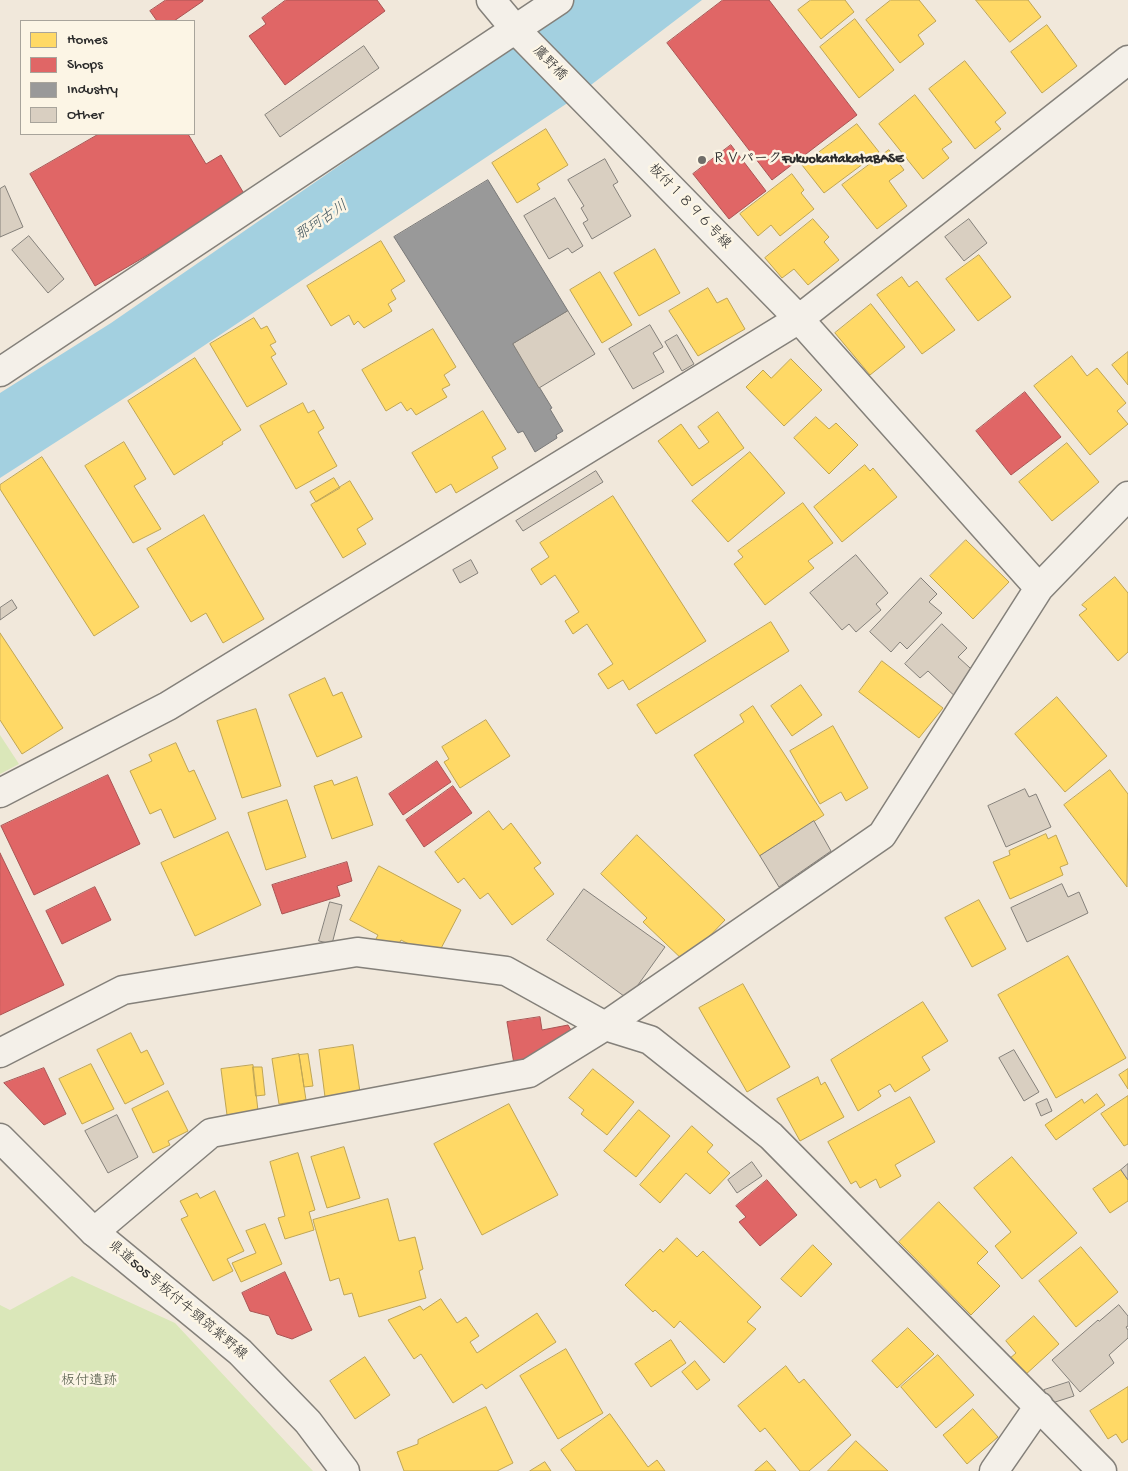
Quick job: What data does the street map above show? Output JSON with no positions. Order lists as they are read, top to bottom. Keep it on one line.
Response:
{"streets":{"street":["鷹野橋","板付１８９６号線","県道505号板付牛頸筑紫野線"]},"crossings":[["鷹野橋","板付１８９６号線"]],"water":["那珂古川"],"parks":["板付遺跡"],"places":["ＲＶパークFukuokaHakataBASE"],"legend":["Homes","Shops","Industry","Other"]}
